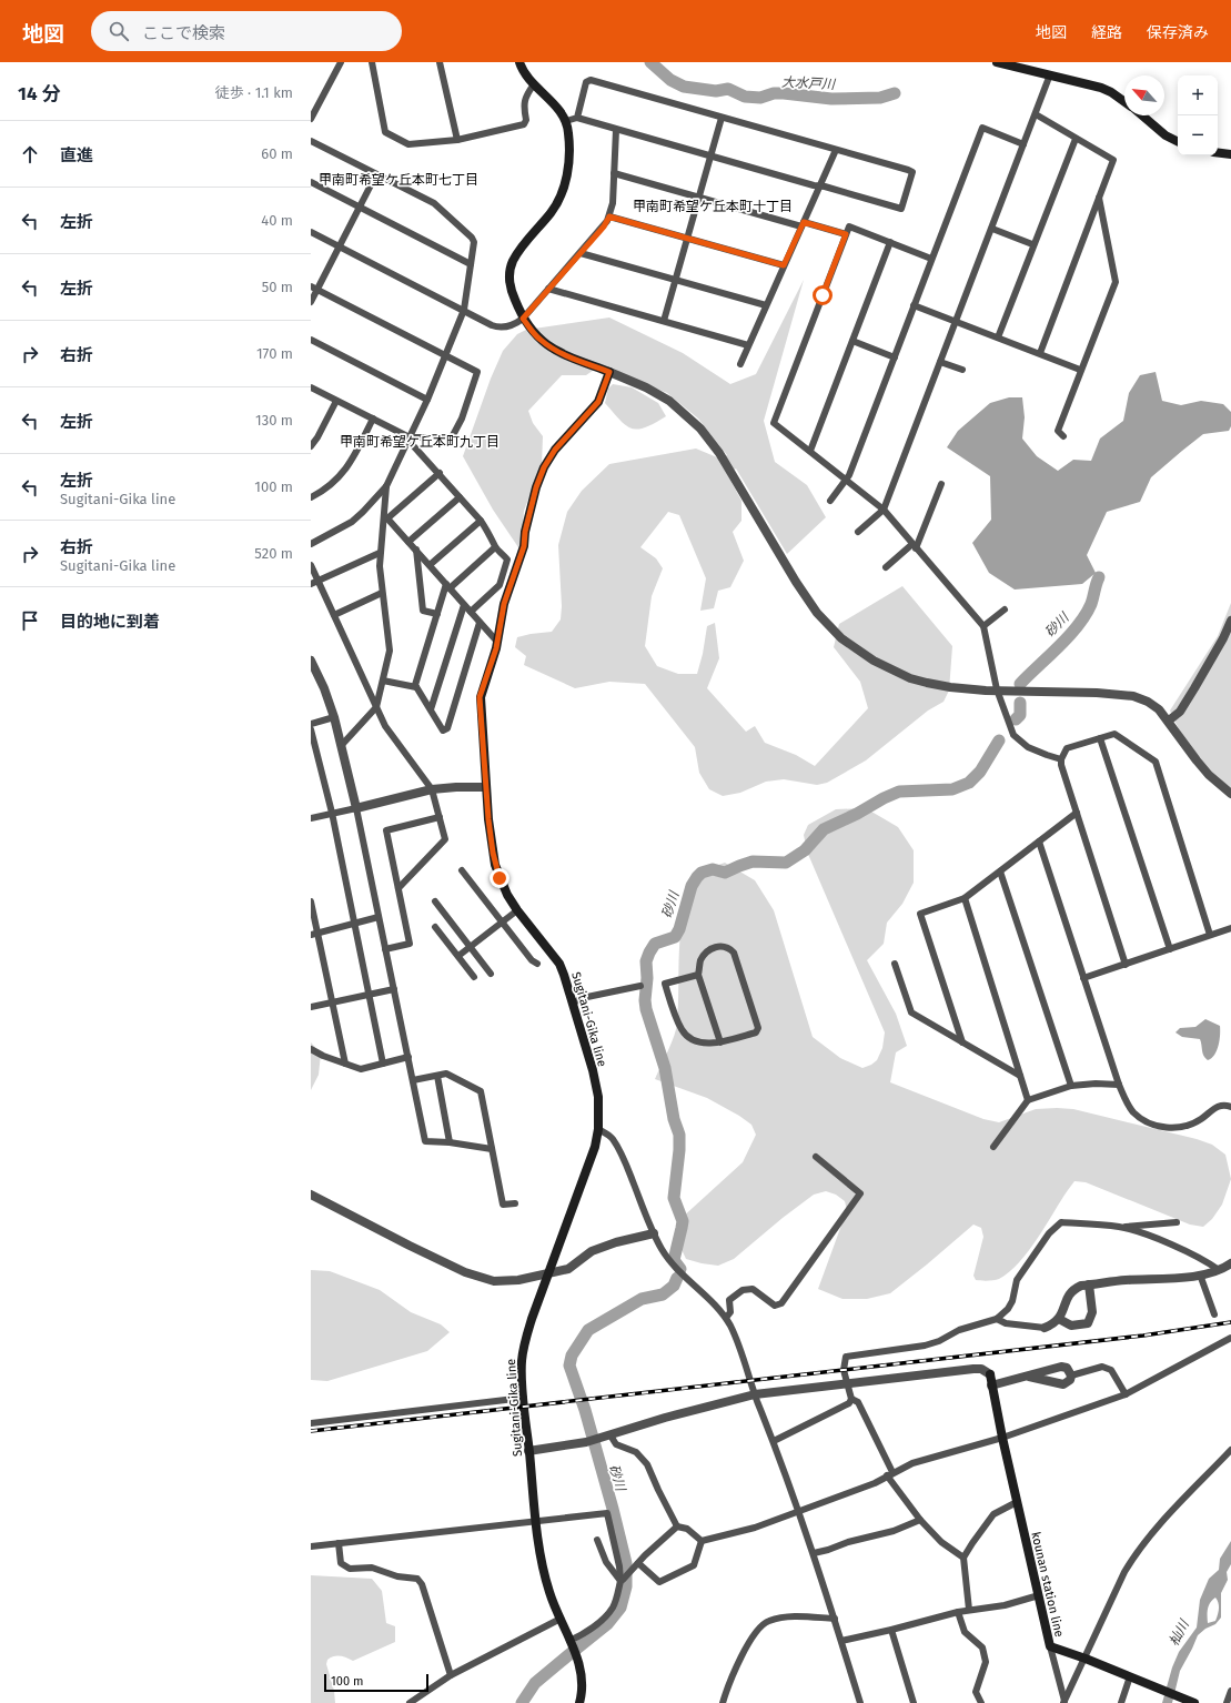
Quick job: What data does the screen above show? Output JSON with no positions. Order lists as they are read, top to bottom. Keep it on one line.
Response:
{"streets":{"main road":["Sugitani-Gika line","kounan station line"]},"districts":["甲南町希望ケ丘本町七丁目","甲南町希望ケ丘本町十丁目","甲南町希望ケ丘本町九丁目"],"water":["大水戸川","砂川","杣川"],"scale_bar":"100 m","north":"top left","page":{"header":"地図","search":"ここで検索","nav":["地図","経路","保存済み"],"heading":["14 分","徒歩 · 1.1 km"],"map_buttons":["+","−"],"list":[["直進","60 m"],["左折","40 m"],["左折","50 m"],["右折","170 m"],["左折","130 m"],["左折","Sugitani-Gika line","100 m"],["右折","Sugitani-Gika line","520 m"],"目的地に到着"],"scale":"100 m"}}
